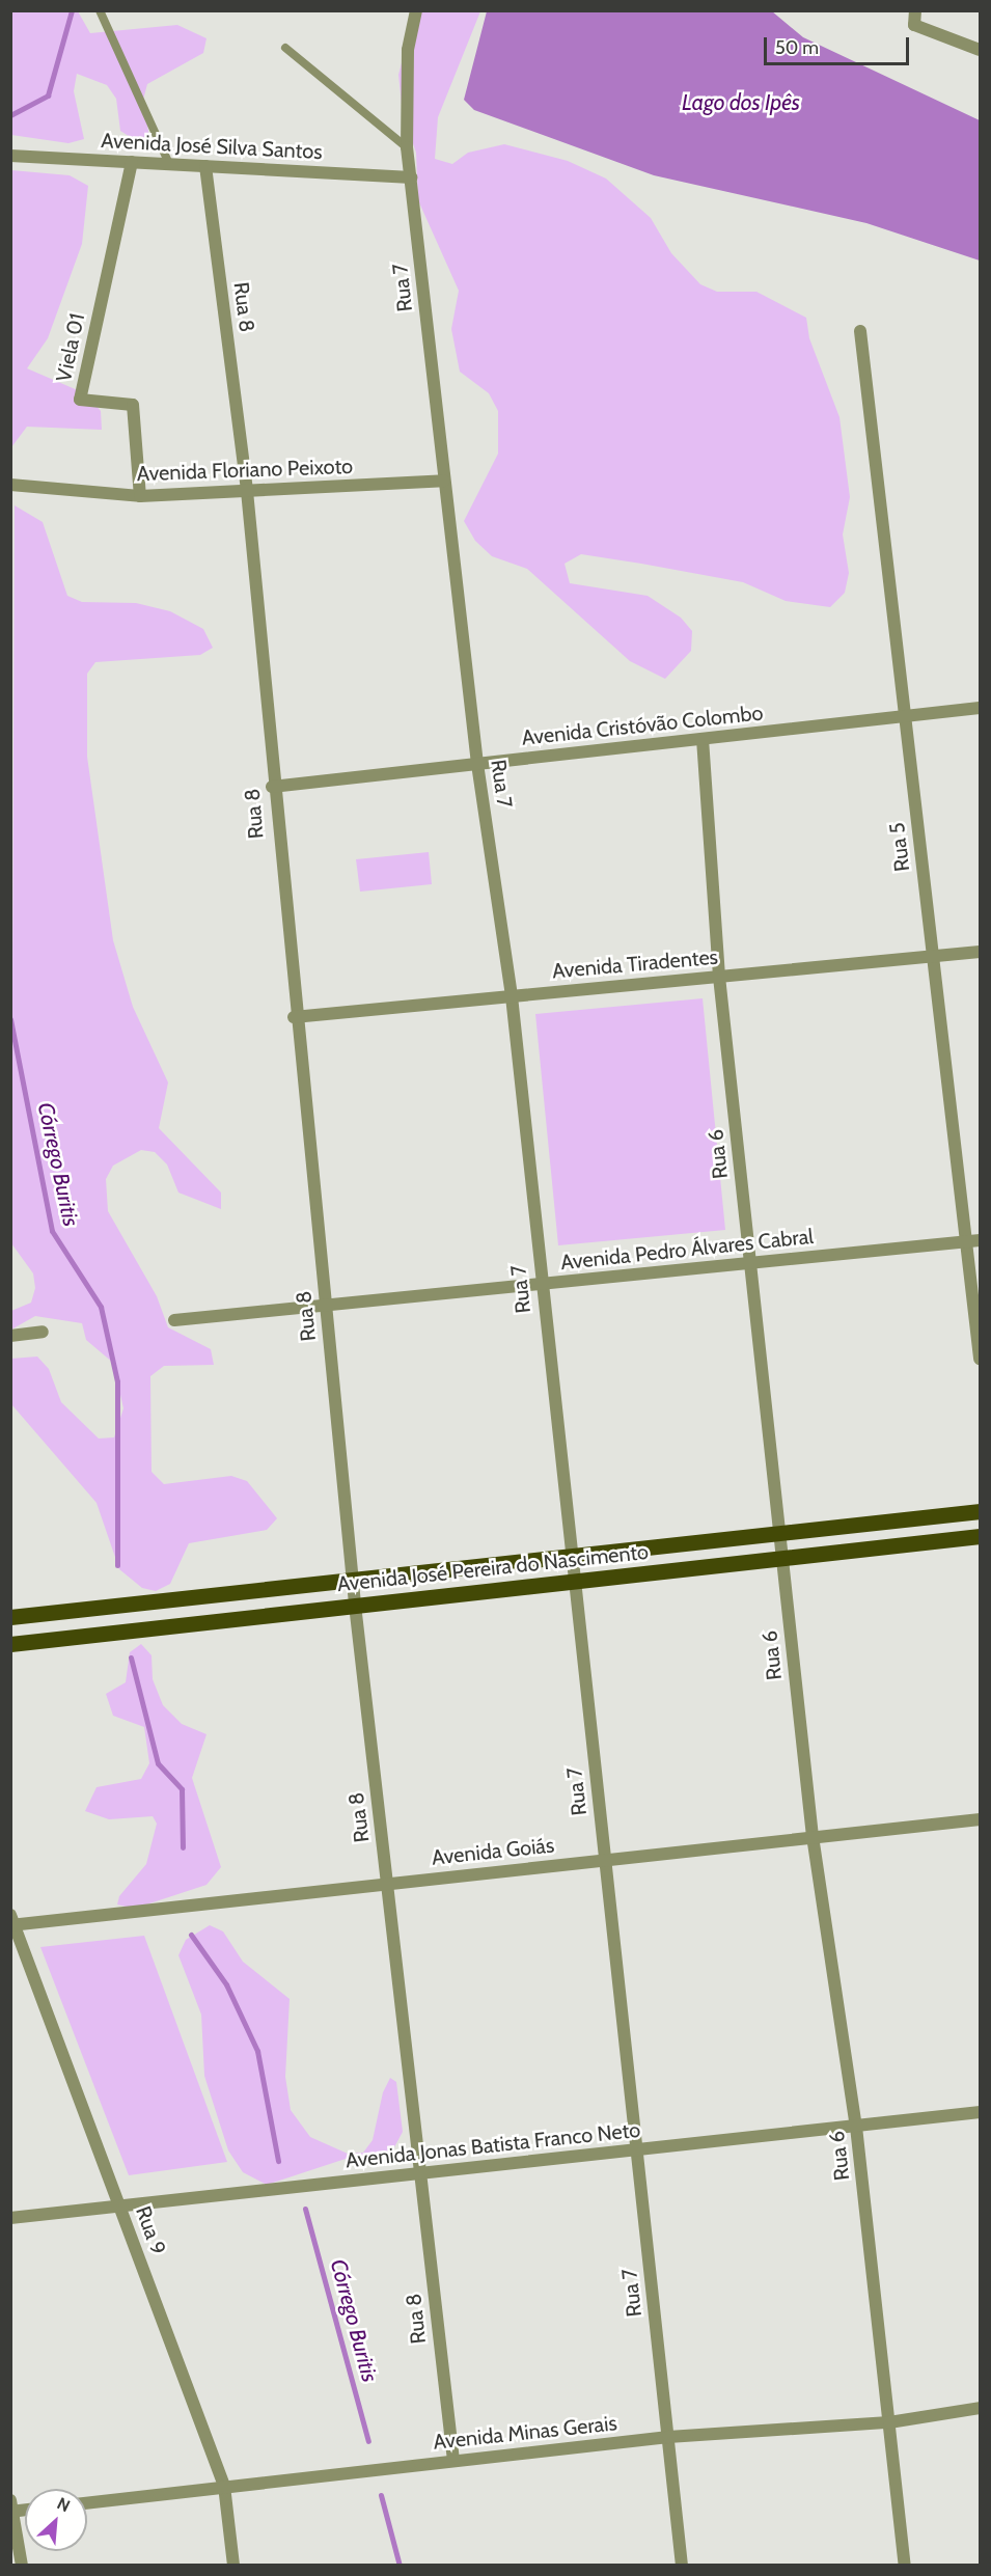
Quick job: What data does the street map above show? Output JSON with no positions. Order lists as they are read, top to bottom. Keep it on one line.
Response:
{"streets":{"main road":["Avenida José Pereira do Nascimento"],"street":["Avenida José Silva Santos","Rua 7","Rua 8","Viela 01","Avenida Floriano Peixoto","Avenida Cristóvão Colombo","Rua 5","Avenida Tiradentes","Rua 6","Avenida Pedro Álvares Cabral","Avenida Goiás","Avenida Jonas Batista Franco Neto","Rua 9","Avenida Minas Gerais"]},"crossings":[["Avenida José Silva Santos","Rua 7"],["Avenida José Silva Santos","Rua 8"],["Avenida José Silva Santos","Viela 01"],["Rua 7","Avenida Floriano Peixoto"],["Rua 7","Avenida Cristóvão Colombo"],["Rua 7","Avenida Tiradentes"],["Rua 7","Avenida Pedro Álvares Cabral"],["Rua 7","Avenida José Pereira do Nascimento"],["Rua 7","Avenida Goiás"],["Rua 7","Avenida Jonas Batista Franco Neto"],["Rua 7","Avenida Minas Gerais"],["Rua 8","Avenida Floriano Peixoto"],["Rua 8","Avenida Cristóvão Colombo"],["Rua 8","Avenida Tiradentes"],["Rua 8","Avenida Pedro Álvares Cabral"],["Rua 8","Avenida José Pereira do Nascimento"],["Rua 8","Avenida Goiás"],["Rua 8","Avenida Jonas Batista Franco Neto"],["Rua 8","Avenida Minas Gerais"],["Viela 01","Avenida Floriano Peixoto"],["Avenida Cristóvão Colombo","Rua 5"],["Avenida Cristóvão Colombo","Rua 6"],["Rua 5","Avenida Tiradentes"],["Rua 5","Avenida Pedro Álvares Cabral"],["Avenida Tiradentes","Rua 6"],["Rua 6","Avenida Pedro Álvares Cabral"],["Rua 6","Avenida José Pereira do Nascimento"],["Rua 6","Avenida Goiás"],["Rua 6","Avenida Jonas Batista Franco Neto"],["Rua 6","Avenida Minas Gerais"],["Avenida Goiás","Rua 9"],["Avenida Jonas Batista Franco Neto","Rua 9"],["Rua 9","Avenida Minas Gerais"]],"water":["Lago dos Ipês","Córrego Buritis"],"scale_bar":"50 m","north":"top right"}
